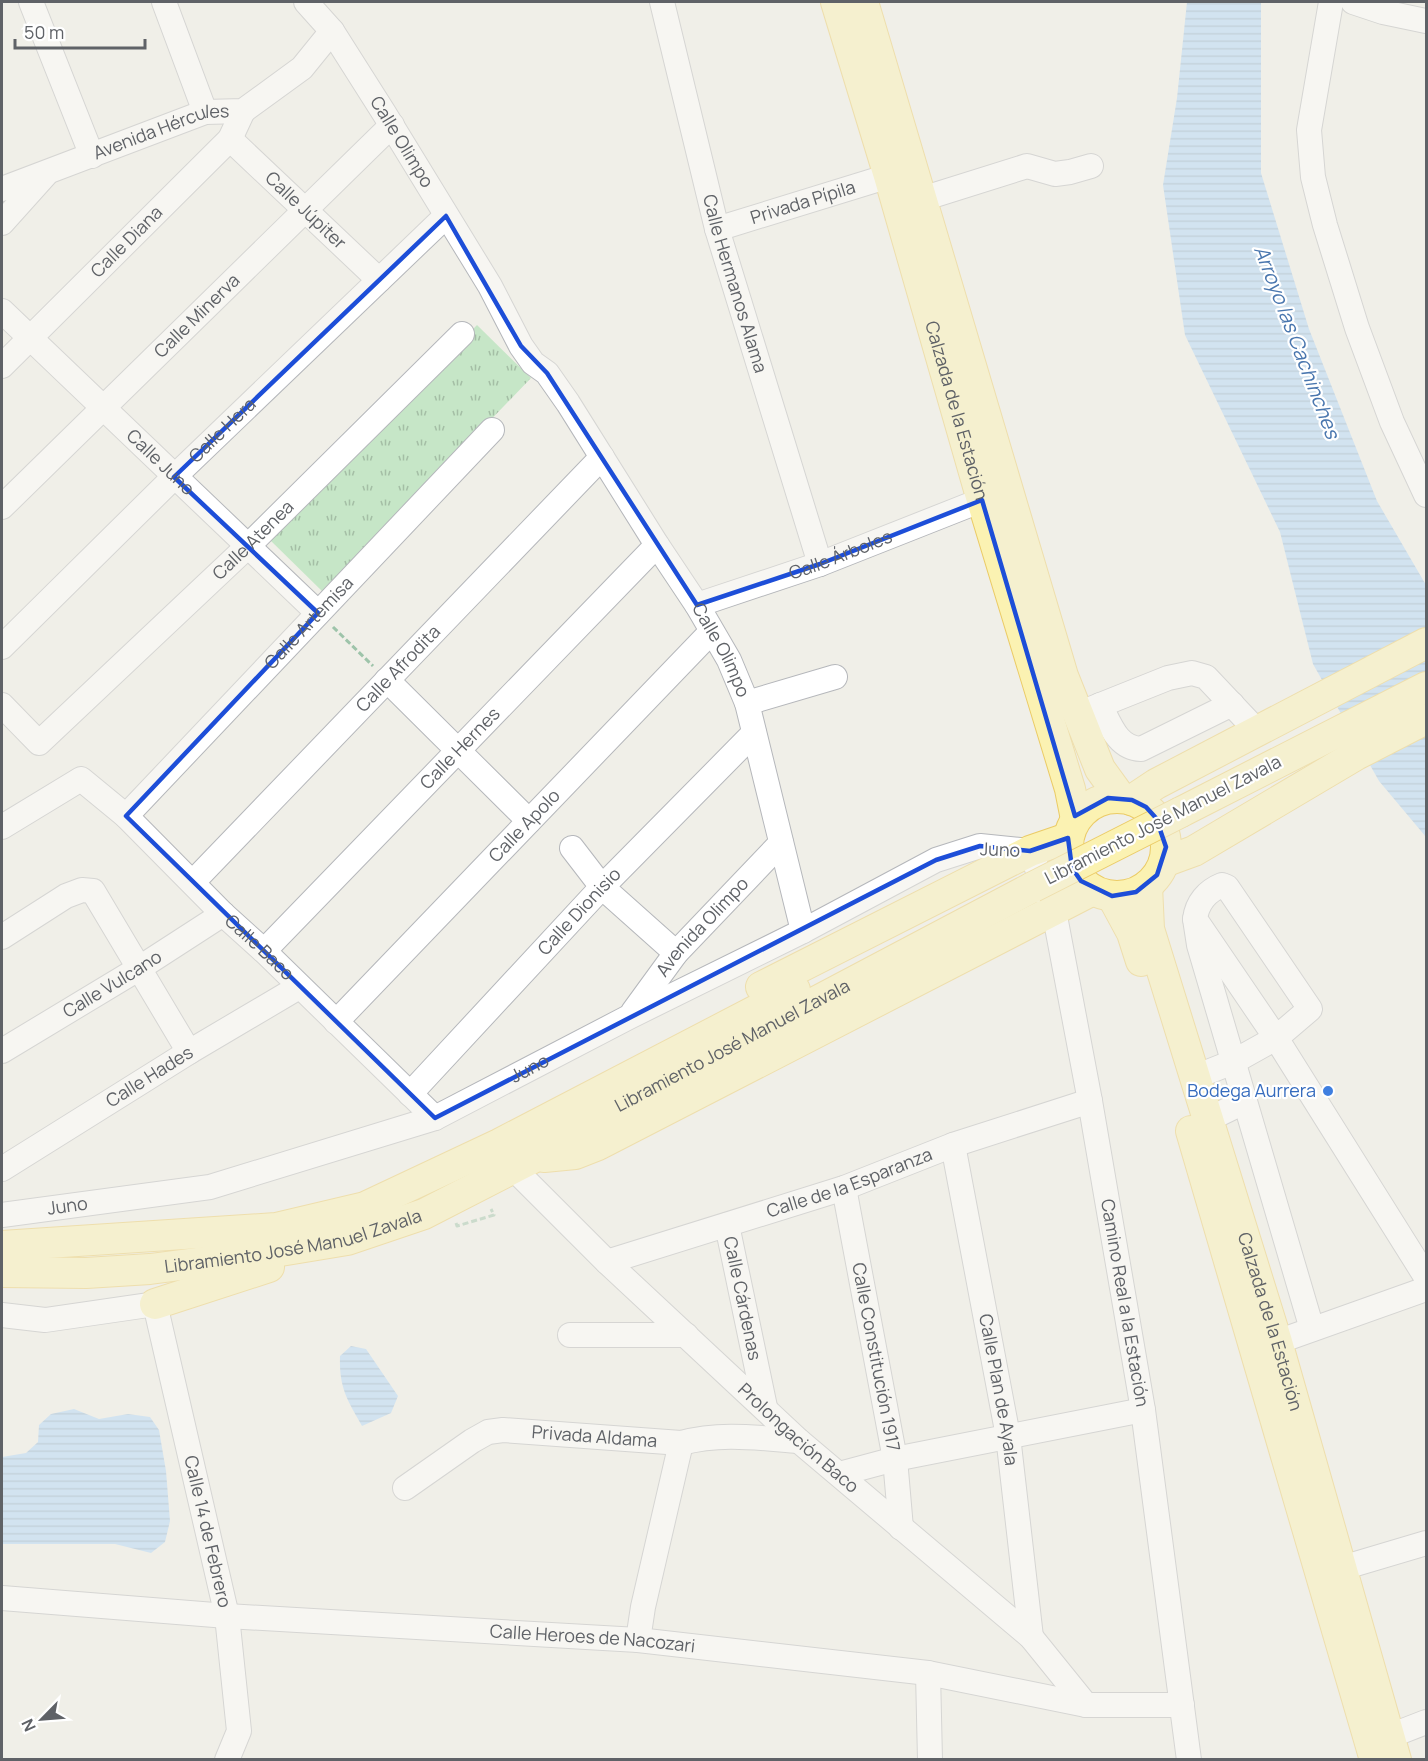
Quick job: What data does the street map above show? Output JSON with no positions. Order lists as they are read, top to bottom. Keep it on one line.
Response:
{"streets":{"main road":["Calzada de la Estación","Libramiento José Manuel Zavala"],"street":["Avenida Hércules","Calle Olimpo","Privada Pípila","Calle Júpiter","Calle Diana","Calle Hermanos Alama","Calle Minerva","Calle Hera","Calle Juno","Calle Atenea","Calle Árboles","Calle Artemisa","Calle Afrodita","Calle Hernes","Calle Apolo","Juno","Calle Dionisio","Avenida Olimpo","Calle Baco","Calle Vulcano","Calle Hades","Calle de la Esparanza","Calle Cárdenas","Camino Real a la Estación","Calle Constitución 1917","Calle Plan de Ayala","Privada Aldama","Prolongación Baco","Calle 14 de Febrero","Calle Heroes de Nacozari"]},"crossings":[["Avenida Hércules","Calle Olimpo"],["Avenida Hércules","Calle Diana"],["Calle Olimpo","Calle Minerva"],["Calle Olimpo","Calle Hera"],["Calle Olimpo","Calle Árboles"],["Calle Olimpo","Calle Afrodita"],["Calle Olimpo","Calle Hernes"],["Calle Olimpo","Calle Apolo"],["Calle Olimpo","Juno"],["Calle Olimpo","Calle Dionisio"],["Calle Olimpo","Avenida Olimpo"],["Privada Pípila","Calle Hermanos Alama"],["Privada Pípila","Calzada de la Estación"],["Calle Júpiter","Calle Diana"],["Calle Júpiter","Calle Minerva"],["Calle Júpiter","Calle Hera"],["Calle Diana","Calle Juno"],["Calle Hermanos Alama","Calle Árboles"],["Calle Minerva","Calle Juno"],["Calzada de la Estación","Calle Árboles"],["Calle Hera","Calle Juno"],["Calle Juno","Calle Atenea"],["Calle Juno","Calle Artemisa"],["Calle Artemisa","Calle Baco"],["Calle Afrodita","Calle Baco"],["Calle Hernes","Calle Baco"],["Libramiento José Manuel Zavala","Juno"],["Libramiento José Manuel Zavala","Camino Real a la Estación"],["Libramiento José Manuel Zavala","Prolongación Baco"],["Calle Apolo","Calle Baco"],["Juno","Avenida Olimpo"],["Juno","Calle Baco"],["Juno","Camino Real a la Estación"],["Calle Dionisio","Calle Baco"],["Calle Baco","Calle Vulcano"],["Calle Baco","Calle Hades"],["Calle de la Esparanza","Calle Cárdenas"],["Calle de la Esparanza","Camino Real a la Estación"],["Calle de la Esparanza","Calle Constitución 1917"],["Calle de la Esparanza","Calle Plan de Ayala"],["Calle de la Esparanza","Prolongación Baco"],["Calle Cárdenas","Prolongación Baco"],["Camino Real a la Estación","Calle Heroes de Nacozari"],["Calle Constitución 1917","Prolongación Baco"],["Calle Plan de Ayala","Prolongación Baco"],["Privada Aldama","Prolongación Baco"],["Prolongación Baco","Calle Heroes de Nacozari"],["Calle 14 de Febrero","Calle Heroes de Nacozari"]],"water":["Arroyo las Cachinches"],"places":["Bodega Aurrera"],"scale_bar":"50 m","north":"bottom left"}
